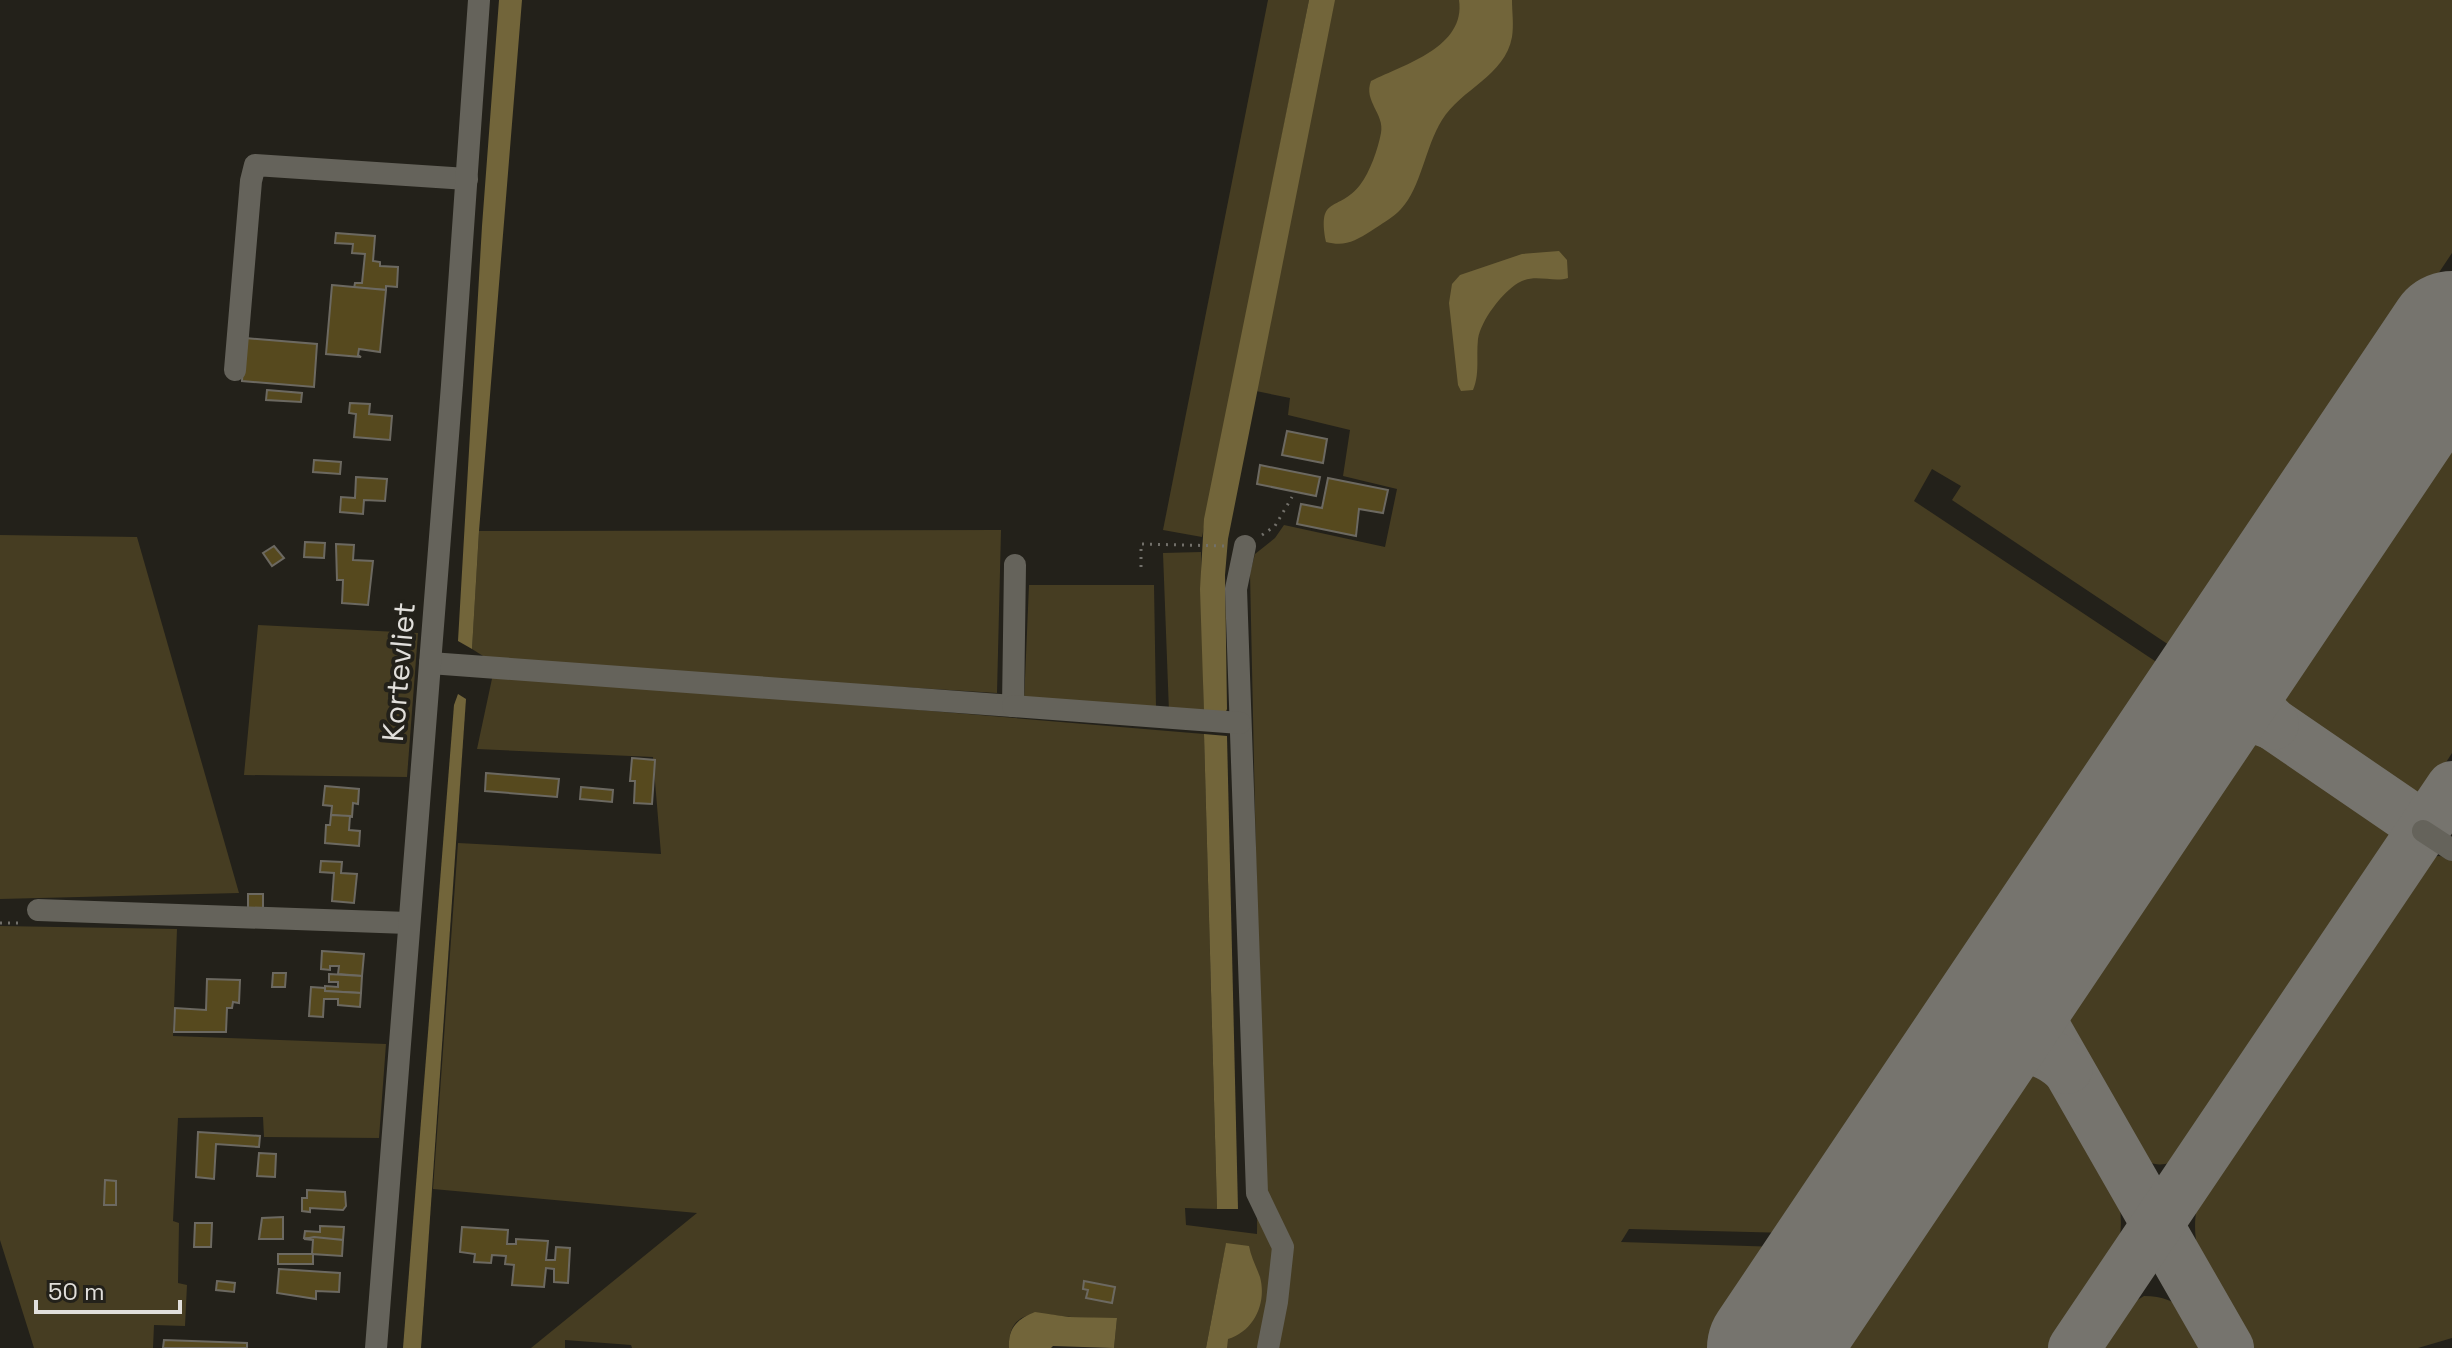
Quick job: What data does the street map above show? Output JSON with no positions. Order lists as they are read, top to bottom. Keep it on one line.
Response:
{"streets":{"street":["Kortevliet"]},"scale_bar":"50 m"}
